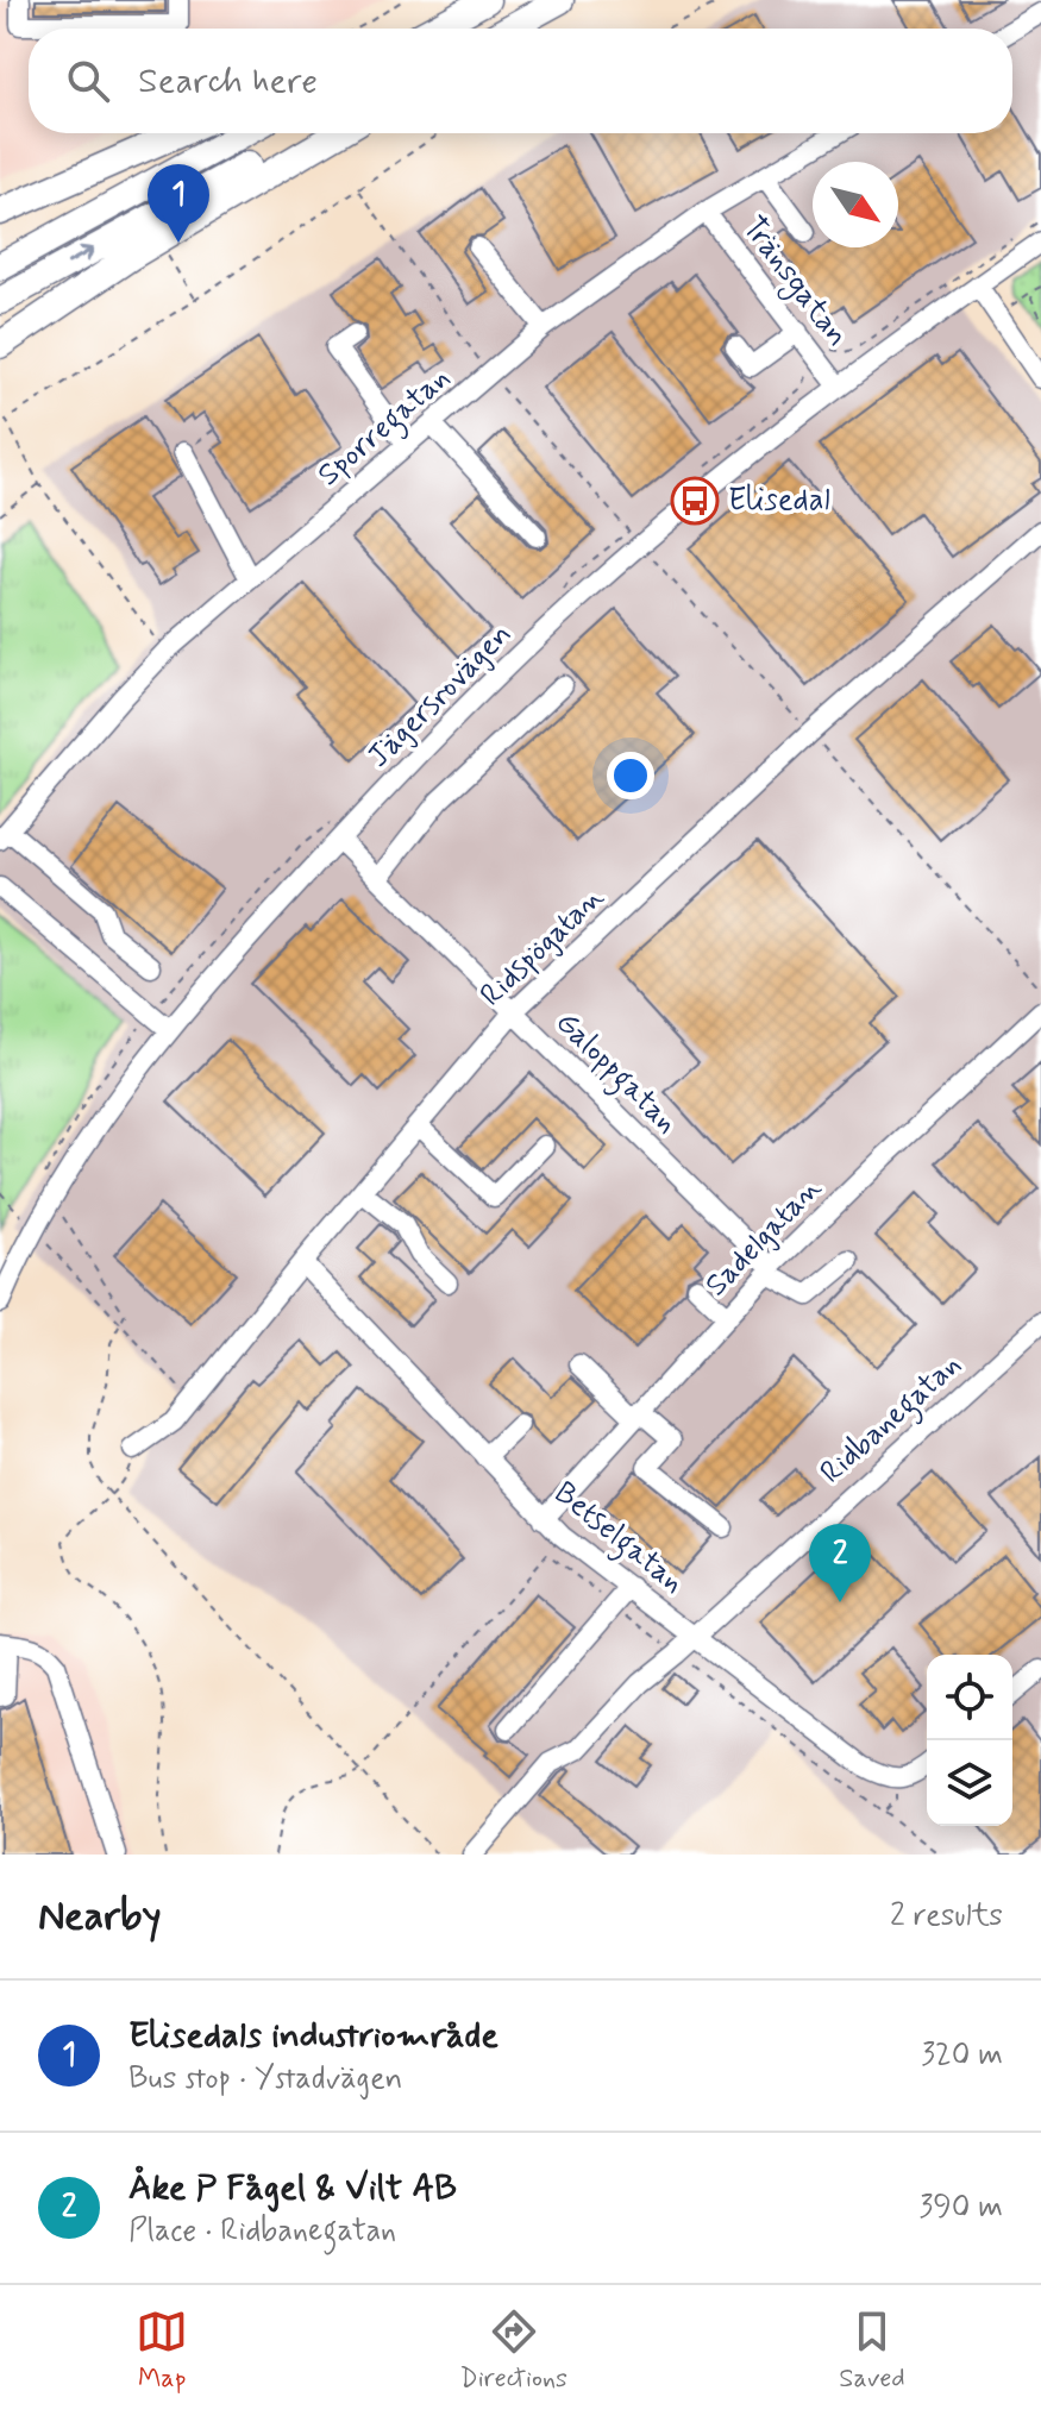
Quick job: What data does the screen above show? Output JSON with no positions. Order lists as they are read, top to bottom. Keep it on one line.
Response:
{"streets":{"street":["Tränsgatan","Sporregatan","Jägersrovägen","Ridspögatan","Galoppgatan","Sadelgatan","Ridbanegatan","Betselgatan"]},"crossings":[["Tränsgatan","Sporregatan"],["Tränsgatan","Jägersrovägen"],["Jägersrovägen","Galoppgatan"],["Ridspögatan","Galoppgatan"],["Ridspögatan","Betselgatan"],["Galoppgatan","Sadelgatan"],["Sadelgatan","Betselgatan"],["Ridbanegatan","Betselgatan"]],"places":{"bus stop":["Elisedal"]},"north":"bottom right","page":{"search":"Search here","pins":["1","2"],"heading":["Nearby","2 results"],"list":[{"mark":"1","name":"Elisedals industriområde","note":"Bus stop · Ystadvägen","value":"320 m"},{"mark":"2","name":"Åke P Fågel & Vilt AB","note":"Place · Ridbanegatan","value":"390 m"}],"nav":["Map","Directions","Saved"]}}
